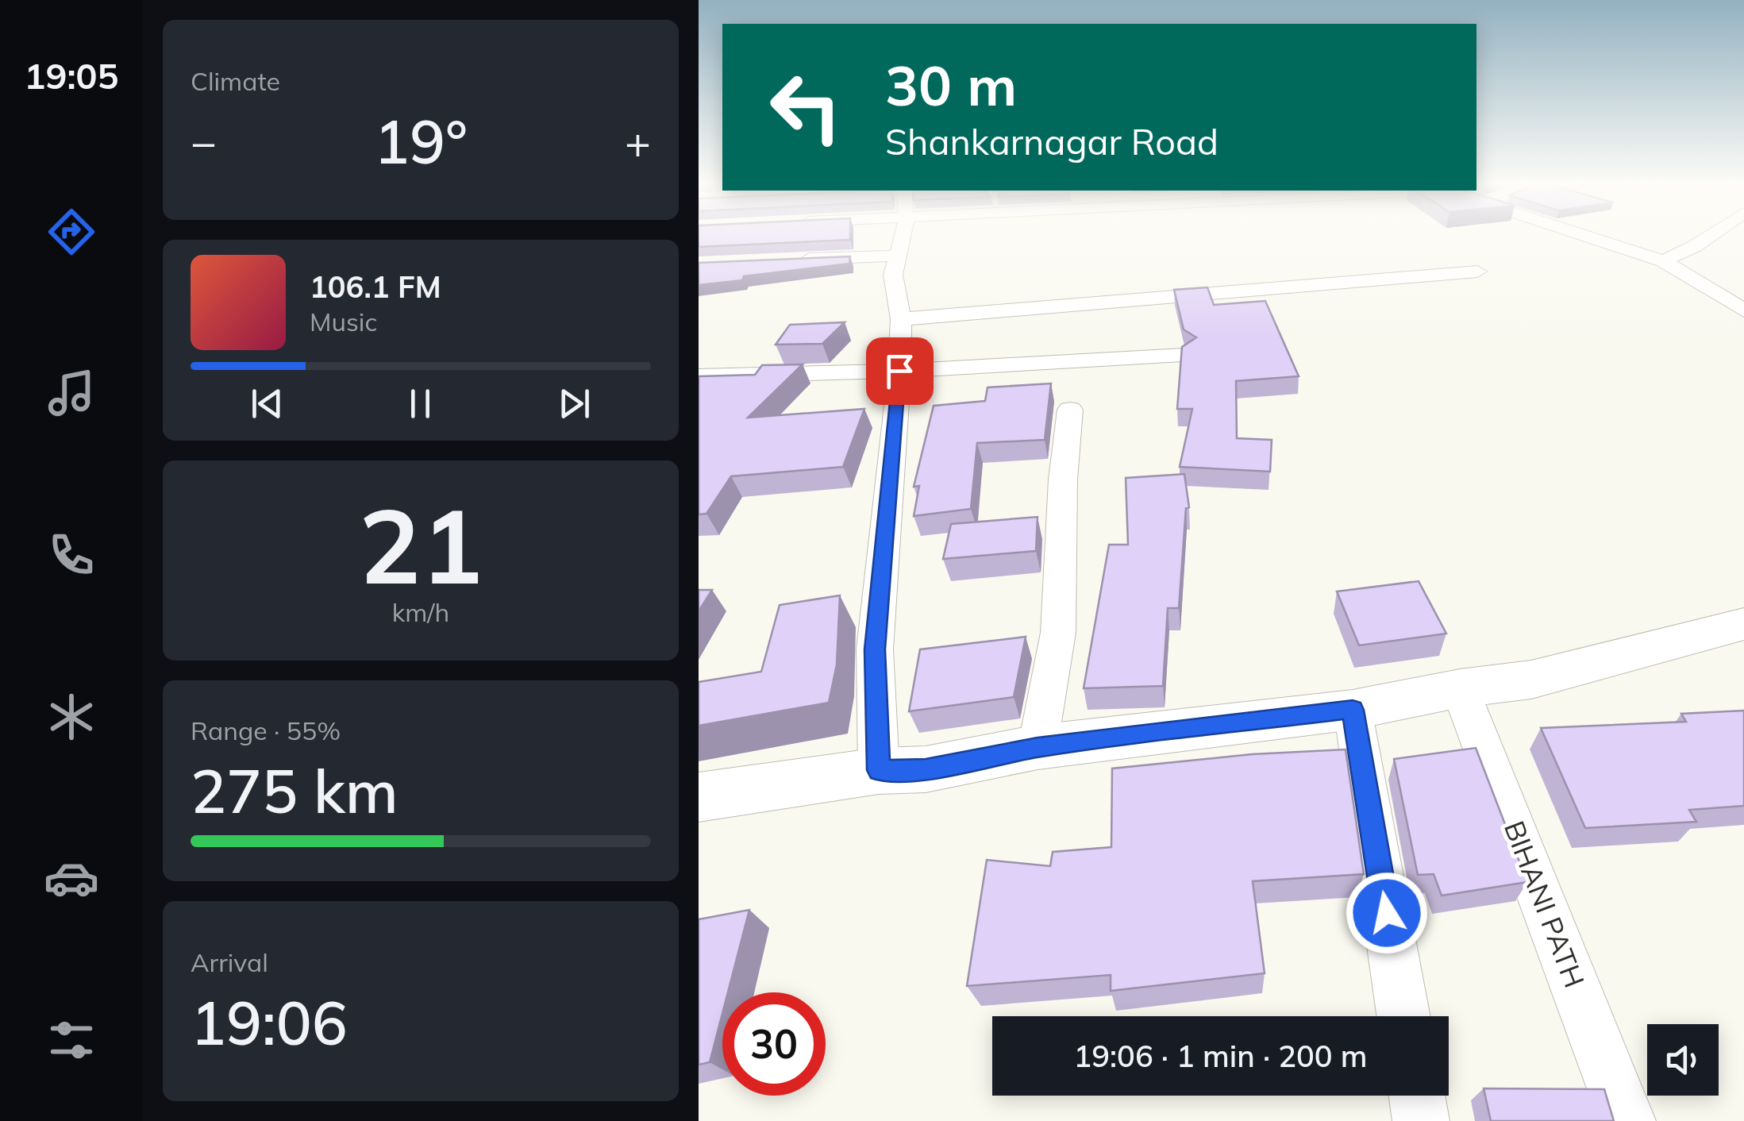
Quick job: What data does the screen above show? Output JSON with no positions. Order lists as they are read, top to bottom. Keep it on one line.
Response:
{"streets":{"street":["BIHANI PATH"]},"page":{"tabs":"19:05","tile":["Climate",["21","km/h"],["Range · 55%","275 km"],["Arrival","19:06"]],"turn":["30 m","Shankarnagar Road"],"heat":["−","19°","+"],"song":["106.1 FM","Music"],"limit":"30","trip":"19:06 · 1 min · 200 m"}}
